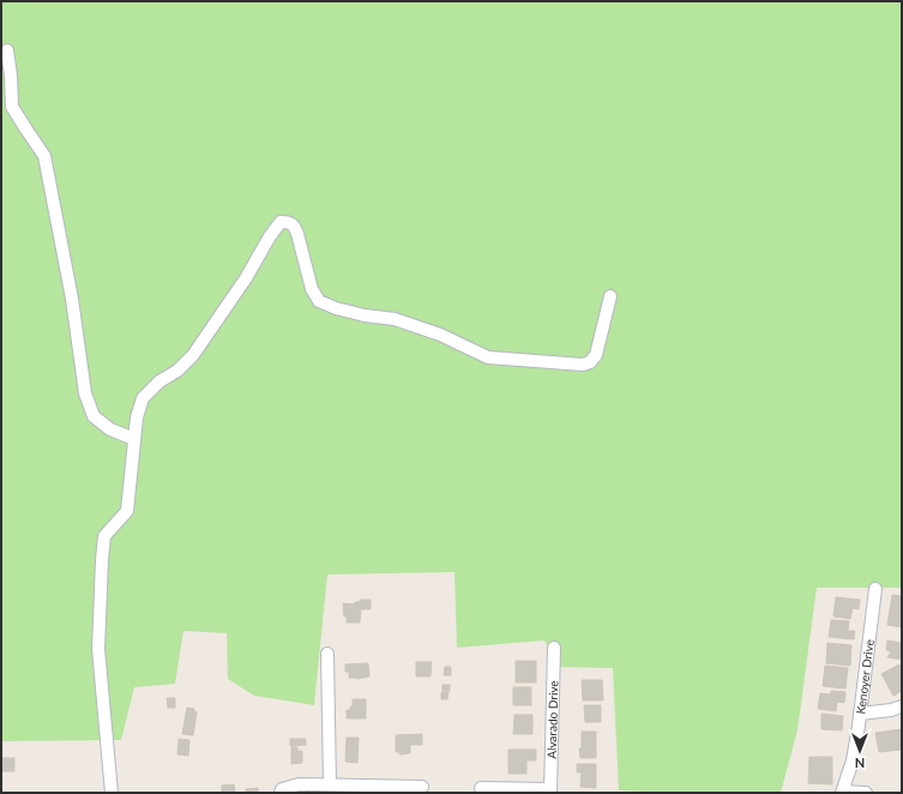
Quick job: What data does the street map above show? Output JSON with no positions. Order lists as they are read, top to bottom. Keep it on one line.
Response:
{"streets":{"street":["Kenoyer Drive","Alvarado Drive"]},"north":"bottom"}
